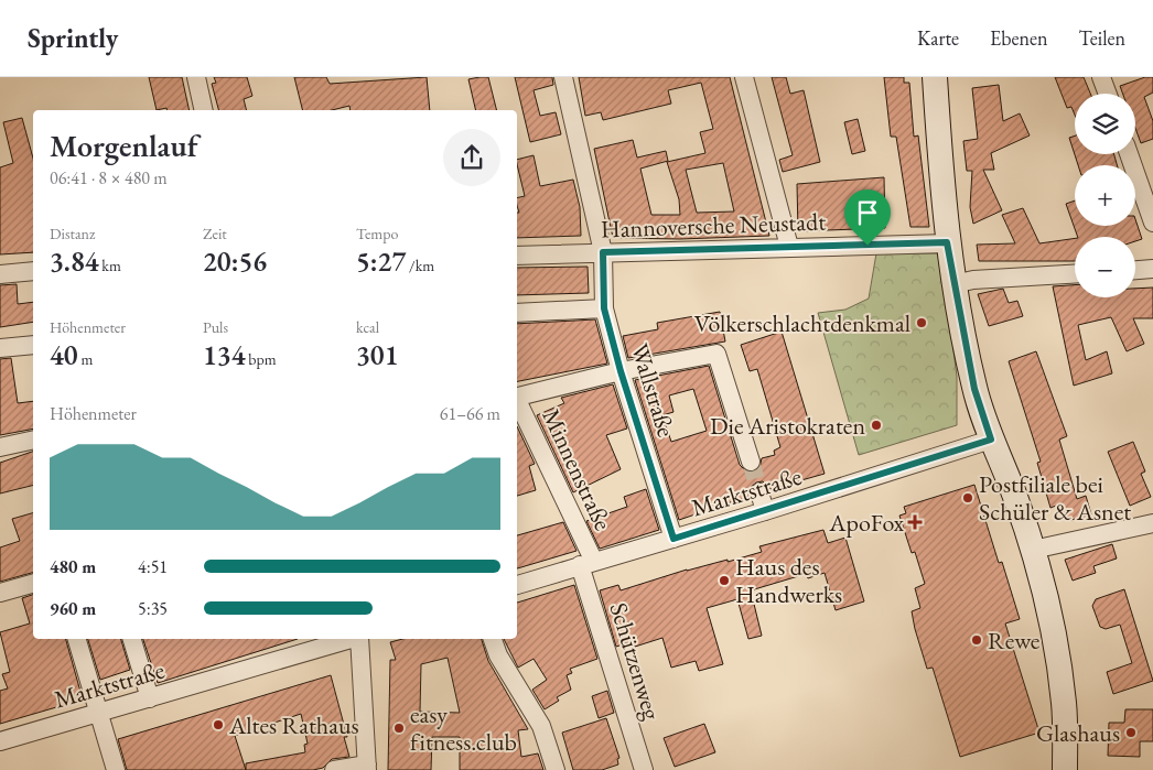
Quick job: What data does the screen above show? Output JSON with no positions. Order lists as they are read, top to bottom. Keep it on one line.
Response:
{"streets":{"street":["Hannoversche Neustadt","Wallstraße","Minnenstraße","Marktstraße","Schützenweg"]},"crossings":[["Hannoversche Neustadt","Wallstraße"],["Wallstraße","Marktstraße"],["Minnenstraße","Marktstraße"],["Minnenstraße","Schützenweg"],["Marktstraße","Schützenweg"]],"places":{"other":["Völkerschlachtdenkmal","Die Aristokraten","Postfiliale bei Schüler & Asnet","Haus des Handwerks","Rewe","Altes Rathaus","easy fitness.club","Glashaus"],"health":["ApoFox"]},"page":{"header":"Sprintly","nav":["Karte","Ebenen","Teilen"],"map_buttons":["+","−"],"heading":["Morgenlauf","06:41 · 8 × 480 m"],"stats":[["Distanz","3.84 km"],["Zeit","20:56"],["Tempo","5:27 /km"],["Höhenmeter","40 m"],["Puls","134 bpm"],["kcal","301"]],"chart":["Höhenmeter","61–66 m"],"list":[{"name":"480 m","note":"4:51"},{"name":"960 m","note":"5:35"}]}}
